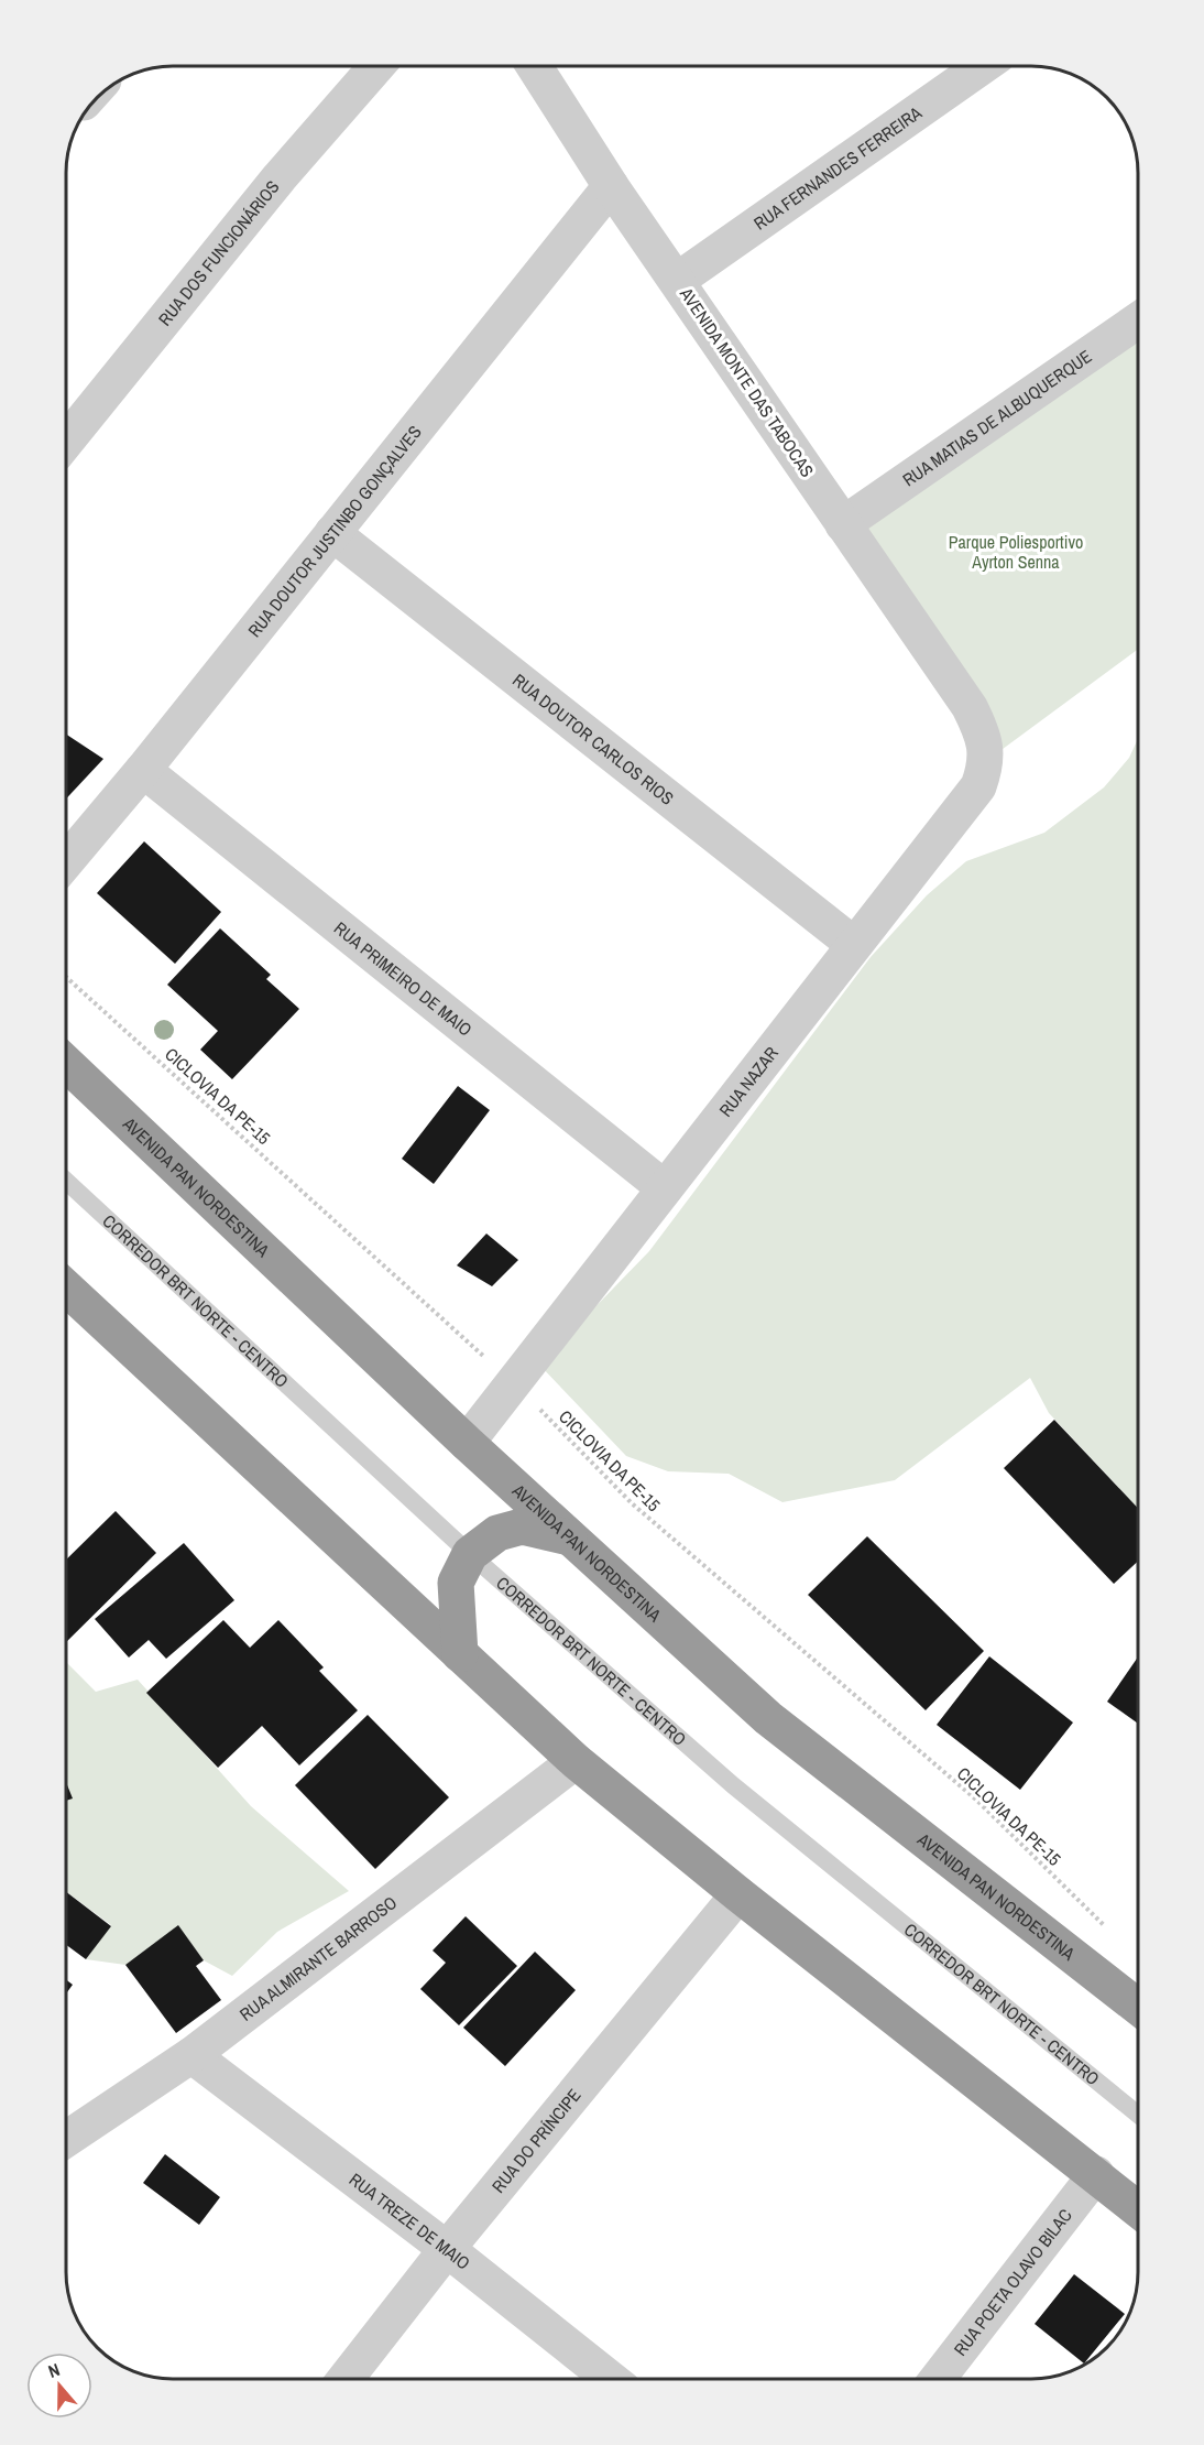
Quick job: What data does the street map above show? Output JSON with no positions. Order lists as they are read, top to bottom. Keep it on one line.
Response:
{"streets":{"highway":["AVENIDA PAN NORDESTINA"],"street":["RUA FERNANDES FERREIRA","RUA DOS FUNCIONÁRIOS","AVENIDA MONTE DAS TABOCAS","RUA MATIAS DE ALBUQUERQUE","RUA DOUTOR JUSTINBO GONÇALVES","RUA DOUTOR CARLOS RIOS","RUA PRIMEIRO DE MAIO","RUA NAZAR","RUA ALMIRANTE BARROSO","RUA DO PRÍNCIPE","RUA TREZE DE MAIO","RUA POETA OLAVO BILAC"],"lane":["CORREDOR BRT NORTE - CENTRO"],"path":["CICLOVIA DA PE-15"]},"crossings":[["RUA FERNANDES FERREIRA","AVENIDA MONTE DAS TABOCAS"],["AVENIDA MONTE DAS TABOCAS","RUA MATIAS DE ALBUQUERQUE"],["AVENIDA MONTE DAS TABOCAS","RUA DOUTOR JUSTINBO GONÇALVES"],["AVENIDA MONTE DAS TABOCAS","RUA NAZAR"],["RUA DOUTOR JUSTINBO GONÇALVES","RUA DOUTOR CARLOS RIOS"],["RUA DOUTOR JUSTINBO GONÇALVES","RUA PRIMEIRO DE MAIO"],["RUA DOUTOR CARLOS RIOS","RUA NAZAR"],["RUA PRIMEIRO DE MAIO","RUA NAZAR"],["RUA NAZAR","CICLOVIA DA PE-15"],["RUA NAZAR","AVENIDA PAN NORDESTINA"],["RUA ALMIRANTE BARROSO","RUA TREZE DE MAIO"],["RUA DO PRÍNCIPE","RUA TREZE DE MAIO"]],"parks":["Parque Poliesportivo Ayrton Senna"],"north":"top"}
